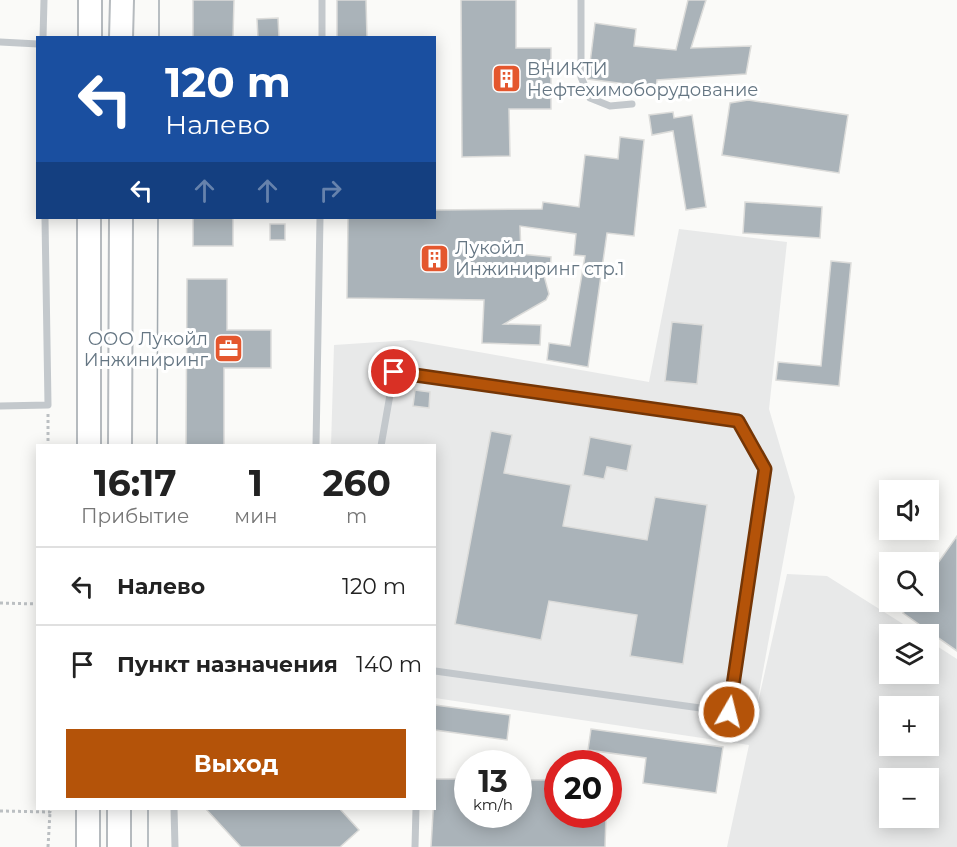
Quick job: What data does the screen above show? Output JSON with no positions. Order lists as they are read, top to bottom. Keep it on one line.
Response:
{"places":{"building":["ВНИКТИ Нефтехимоборудование","Лукойл Инжиниринг стр.1"],"office":["ООО Лукойл Инжиниринг"]},"page":{"turn":["120 m","Налево"],"eta":["16:17","Прибытие","1","мин","260","m"],"map_buttons":["+","−"],"list":[{"name":"Налево","value":"120 m"},{"name":"Пункт назначения","value":"140 m"}],"buttons":"Выход","speed":"13 km/h","limit":"20"}}
